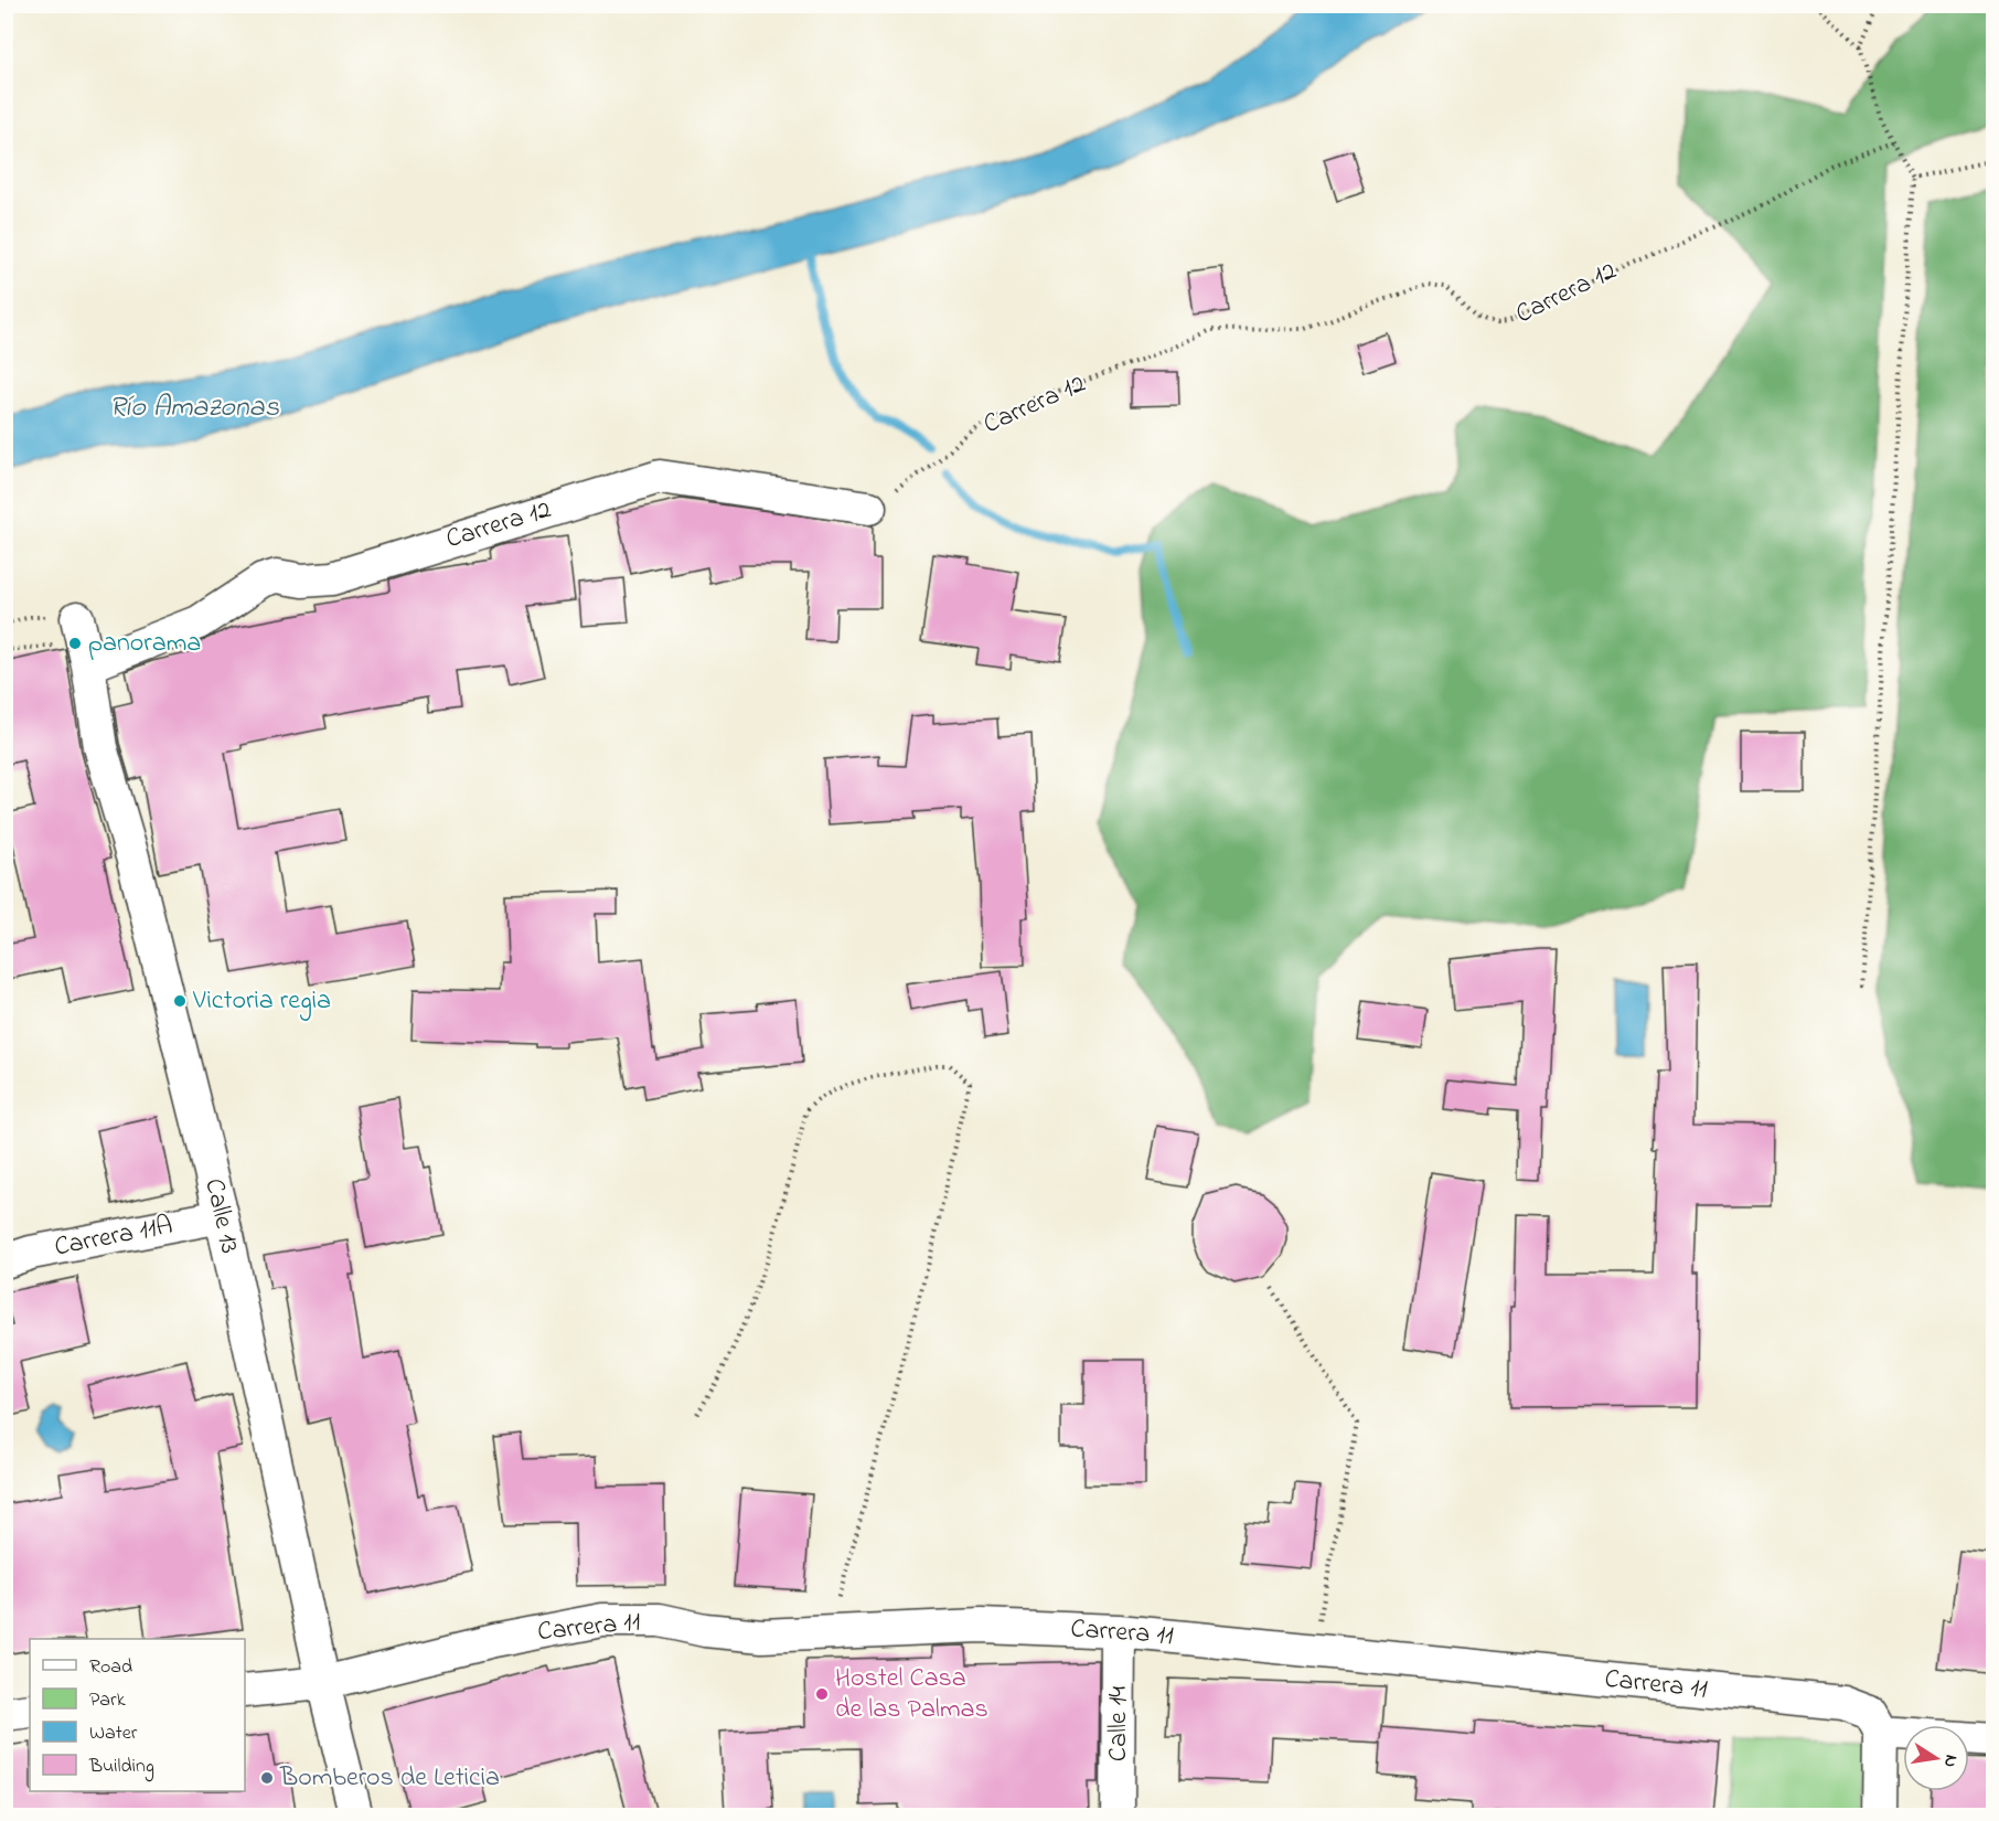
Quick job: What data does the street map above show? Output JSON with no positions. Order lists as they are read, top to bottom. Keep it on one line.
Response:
{"streets":{"street":["Carrera 12","Calle 13","Carrera 11A","Carrera 11","Calle 14"]},"crossings":[["Carrera 12","Calle 13"],["Calle 13","Carrera 11A"],["Calle 13","Carrera 11"],["Carrera 11","Calle 14"]],"water":["Río Amazonas"],"places":["panorama","Victoria regia","Hostel Casa de las Palmas","Bomberos de Leticia"],"legend":["Road","Park","Water","Building"],"north":"right"}
